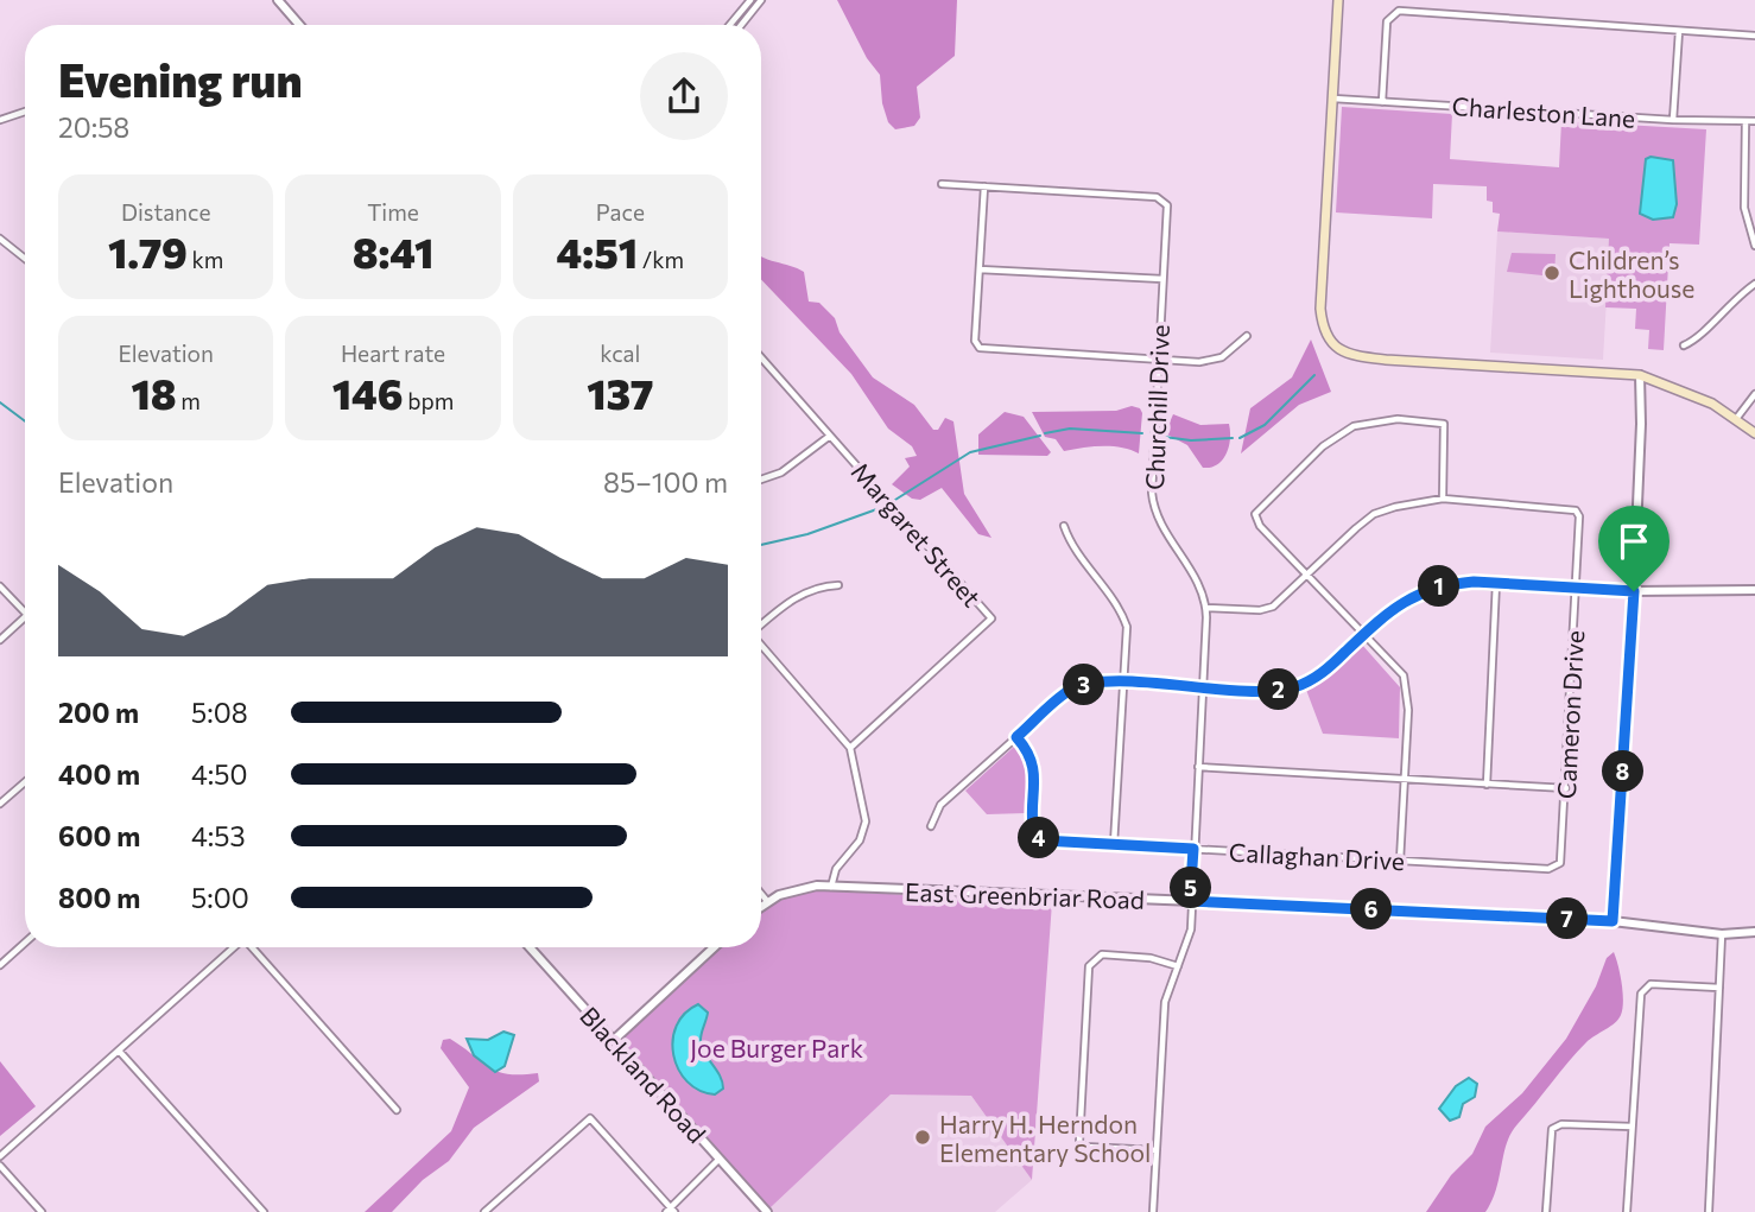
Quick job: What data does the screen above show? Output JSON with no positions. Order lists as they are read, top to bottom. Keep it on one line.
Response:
{"streets":{"street":["Charleston Lane","Churchill Drive","Margaret Street","Cameron Drive","Callaghan Drive","East Greenbriar Road","Blackland Road"]},"crossings":[["Churchill Drive","Callaghan Drive"],["Churchill Drive","East Greenbriar Road"],["Cameron Drive","Callaghan Drive"]],"parks":["Joe Burger Park"],"places":["Children’s Lighthouse","Harry H. Herndon Elementary School"],"page":{"heading":["Evening run","20:58"],"stats":[["Distance","1.79 km"],["Time","8:41"],["Pace","4:51 /km"],["Elevation","18 m"],["Heart rate","146 bpm"],["kcal","137"]],"chart":["Elevation","85–100 m"],"pins":["1","3","2","8","4","5","6","7"],"list":[{"name":"200 m","note":"5:08"},{"name":"400 m","note":"4:50"},{"name":"600 m","note":"4:53"},{"name":"800 m","note":"5:00"}]}}
